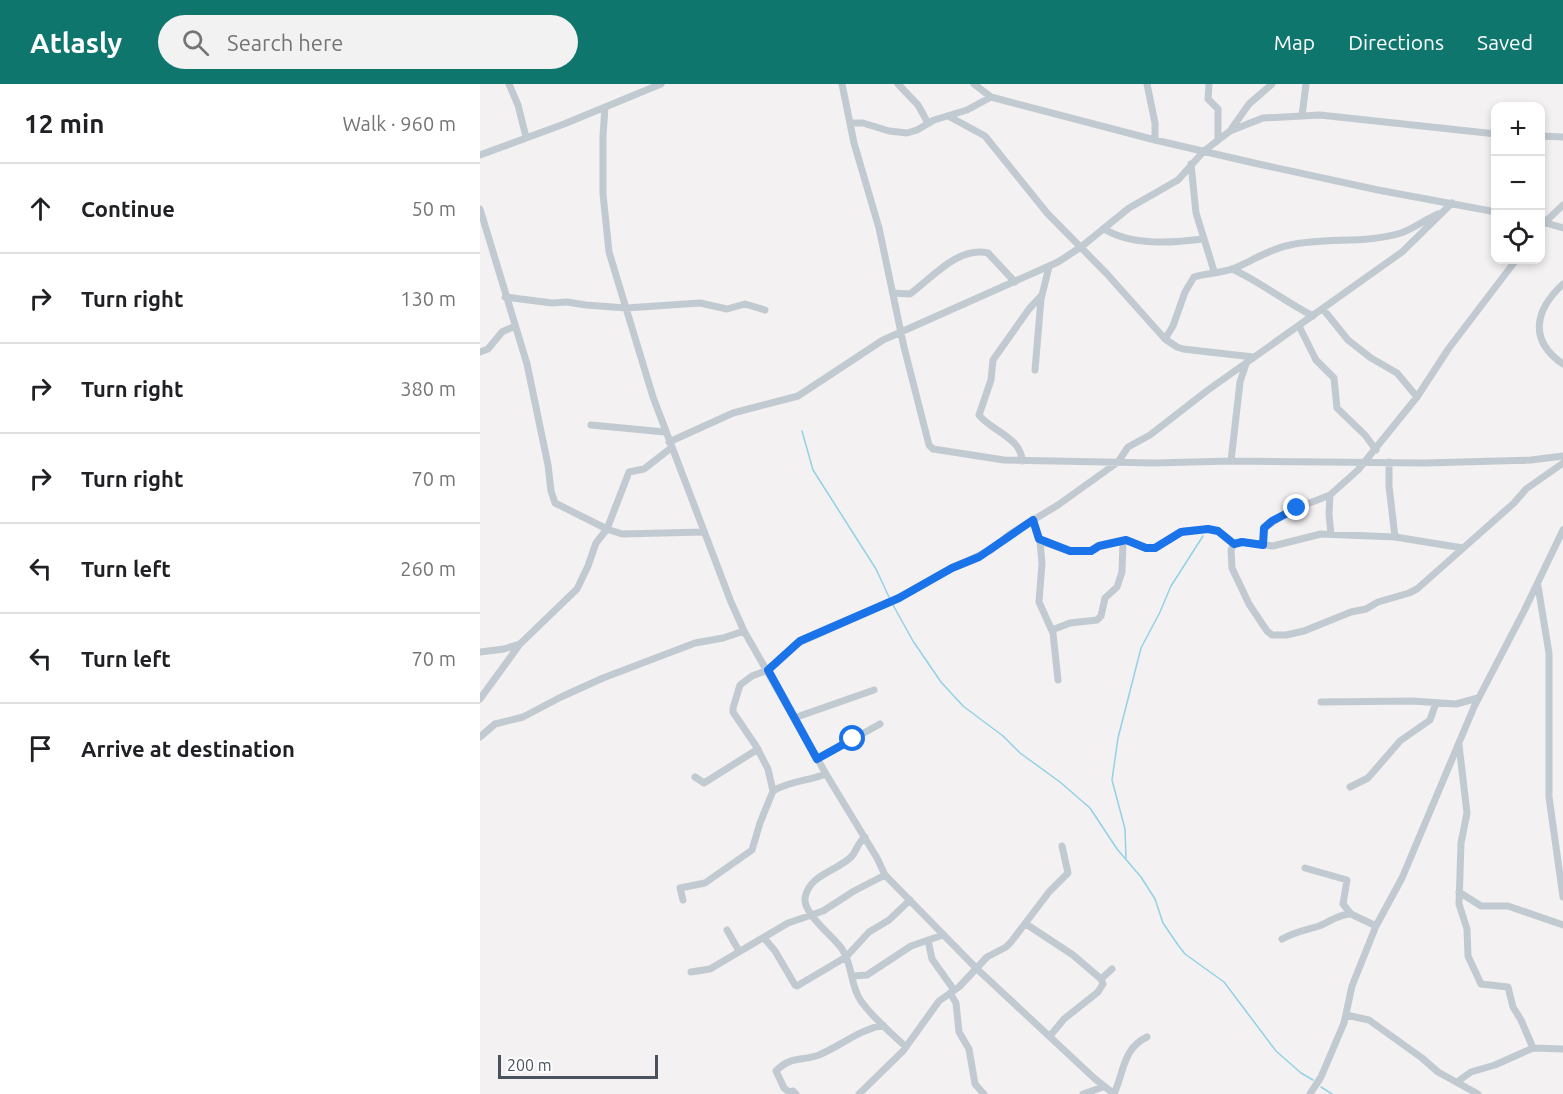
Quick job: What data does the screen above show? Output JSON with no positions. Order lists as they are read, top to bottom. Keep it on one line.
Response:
{"scale_bar":"200 m","page":{"header":"Atlasly","search":"Search here","nav":["Map","Directions","Saved"],"heading":["12 min","Walk · 960 m"],"map_buttons":["+","−"],"list":[["Continue","50 m"],["Turn right","130 m"],["Turn right","380 m"],["Turn right","70 m"],["Turn left","260 m"],["Turn left","70 m"],"Arrive at destination"],"scale":"200 m"}}
